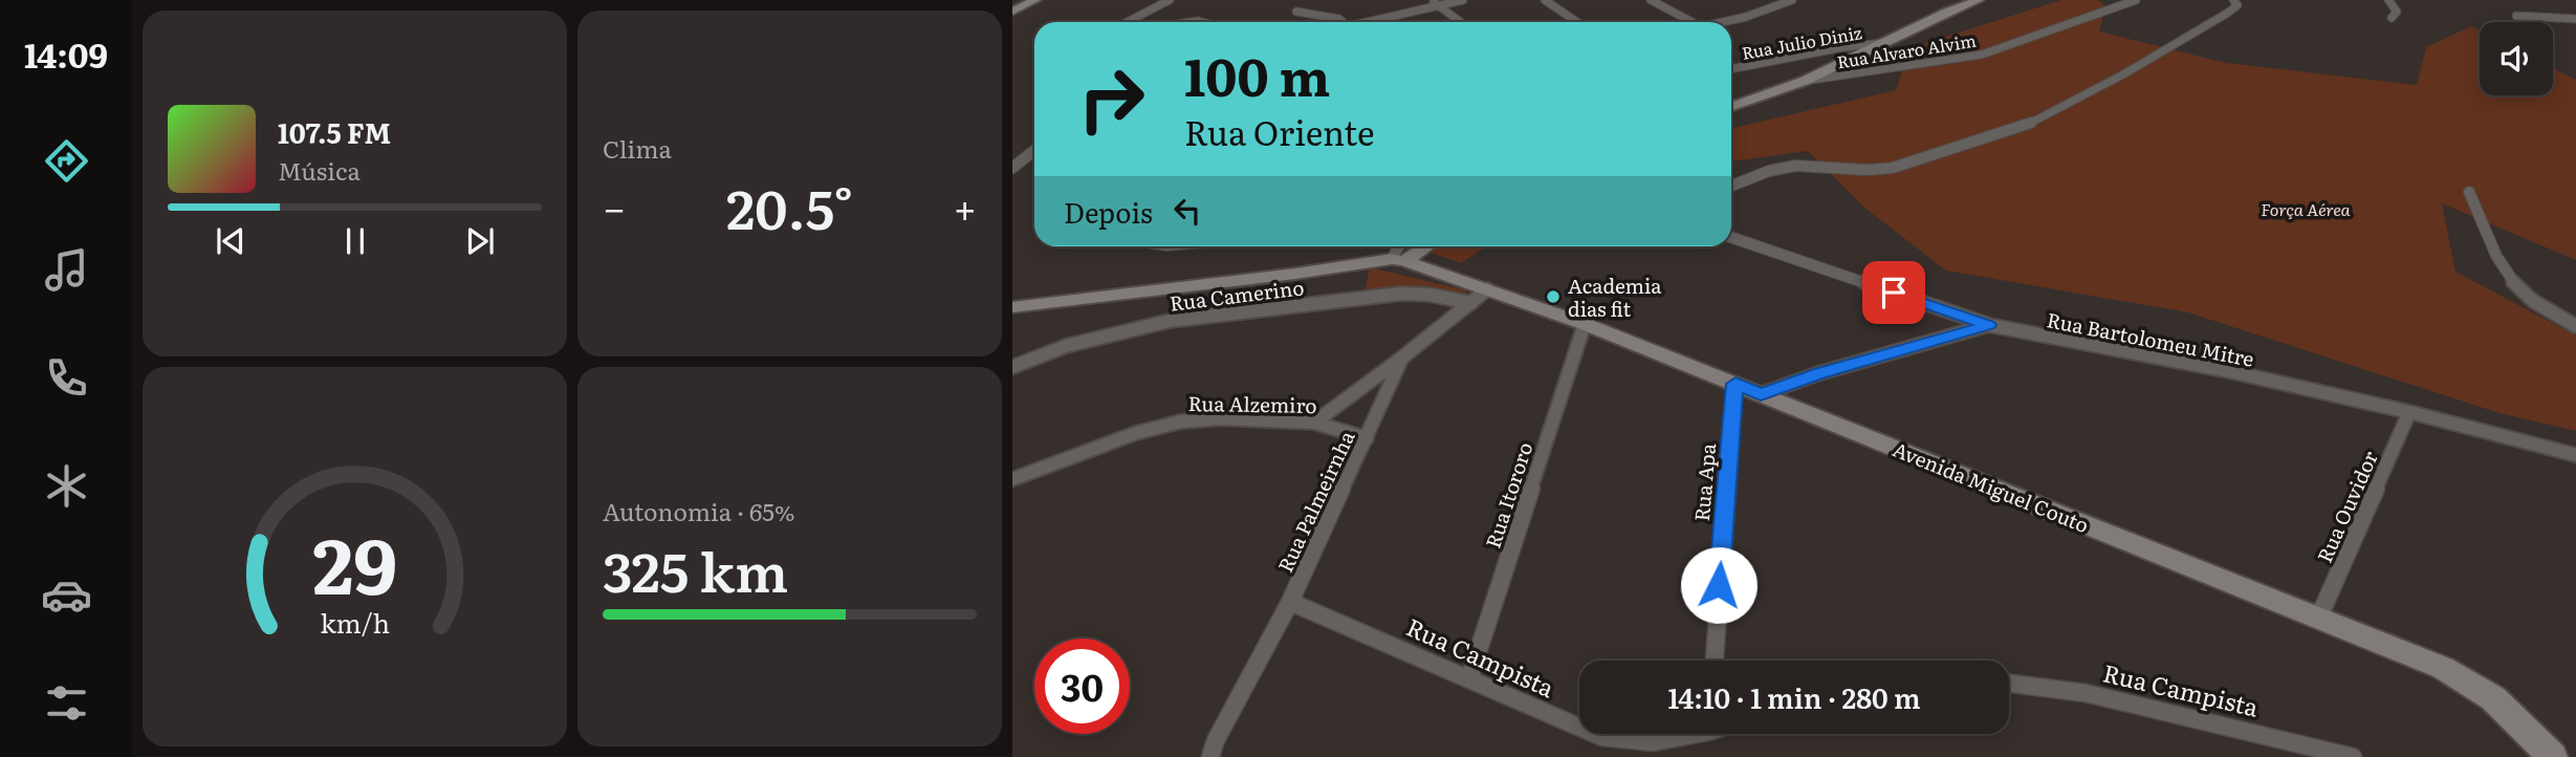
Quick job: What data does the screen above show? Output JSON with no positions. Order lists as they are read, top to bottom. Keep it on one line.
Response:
{"streets":{"main road":["Avenida Miguel Couto"],"street":["Rua Julio Diniz","Rua Alvaro Alvim","Rua Camerino","Rua Bartolomeu Mitre","Rua Alzemiro","Rua Apa","Rua Itororo","Rua Palmeirnha","Rua Ouvidor","Rua Campista"]},"crossings":[["Rua Camerino","Avenida Miguel Couto"],["Rua Camerino","Rua Palmeirnha"],["Rua Bartolomeu Mitre","Rua Ouvidor"],["Rua Alzemiro","Rua Palmeirnha"],["Rua Apa","Avenida Miguel Couto"],["Avenida Miguel Couto","Rua Itororo"],["Avenida Miguel Couto","Rua Palmeirnha"],["Avenida Miguel Couto","Rua Ouvidor"],["Rua Itororo","Rua Campista"],["Rua Palmeirnha","Rua Campista"]],"parks":["Força Aérea"],"places":["Academia dias fit"],"page":{"tabs":"14:09","tile":["Clima",["Autonomia · 65%","325 km"]],"turn":["100 m","Rua Oriente"],"song":["107.5 FM","Música"],"heat":["−","20.5°","+"],"then":"Depois","limit":"30","trip":"14:10 · 1 min · 280 m","gauge":["29","km/h"]}}
